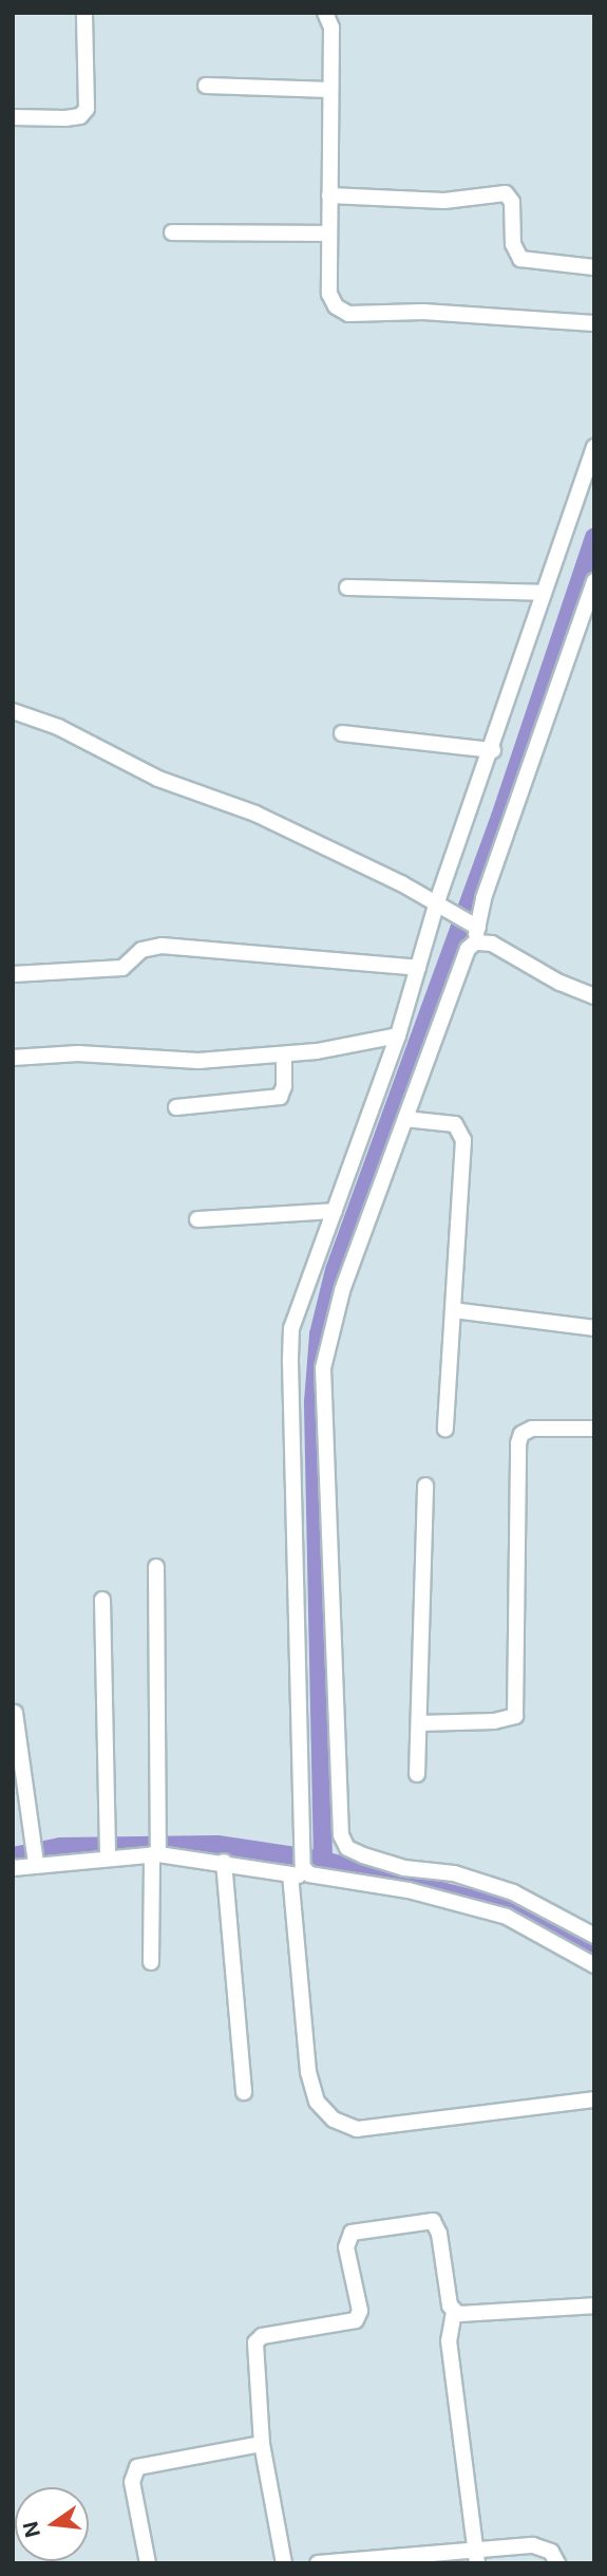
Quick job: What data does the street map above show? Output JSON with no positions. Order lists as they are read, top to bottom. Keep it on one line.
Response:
{"north":"left"}
